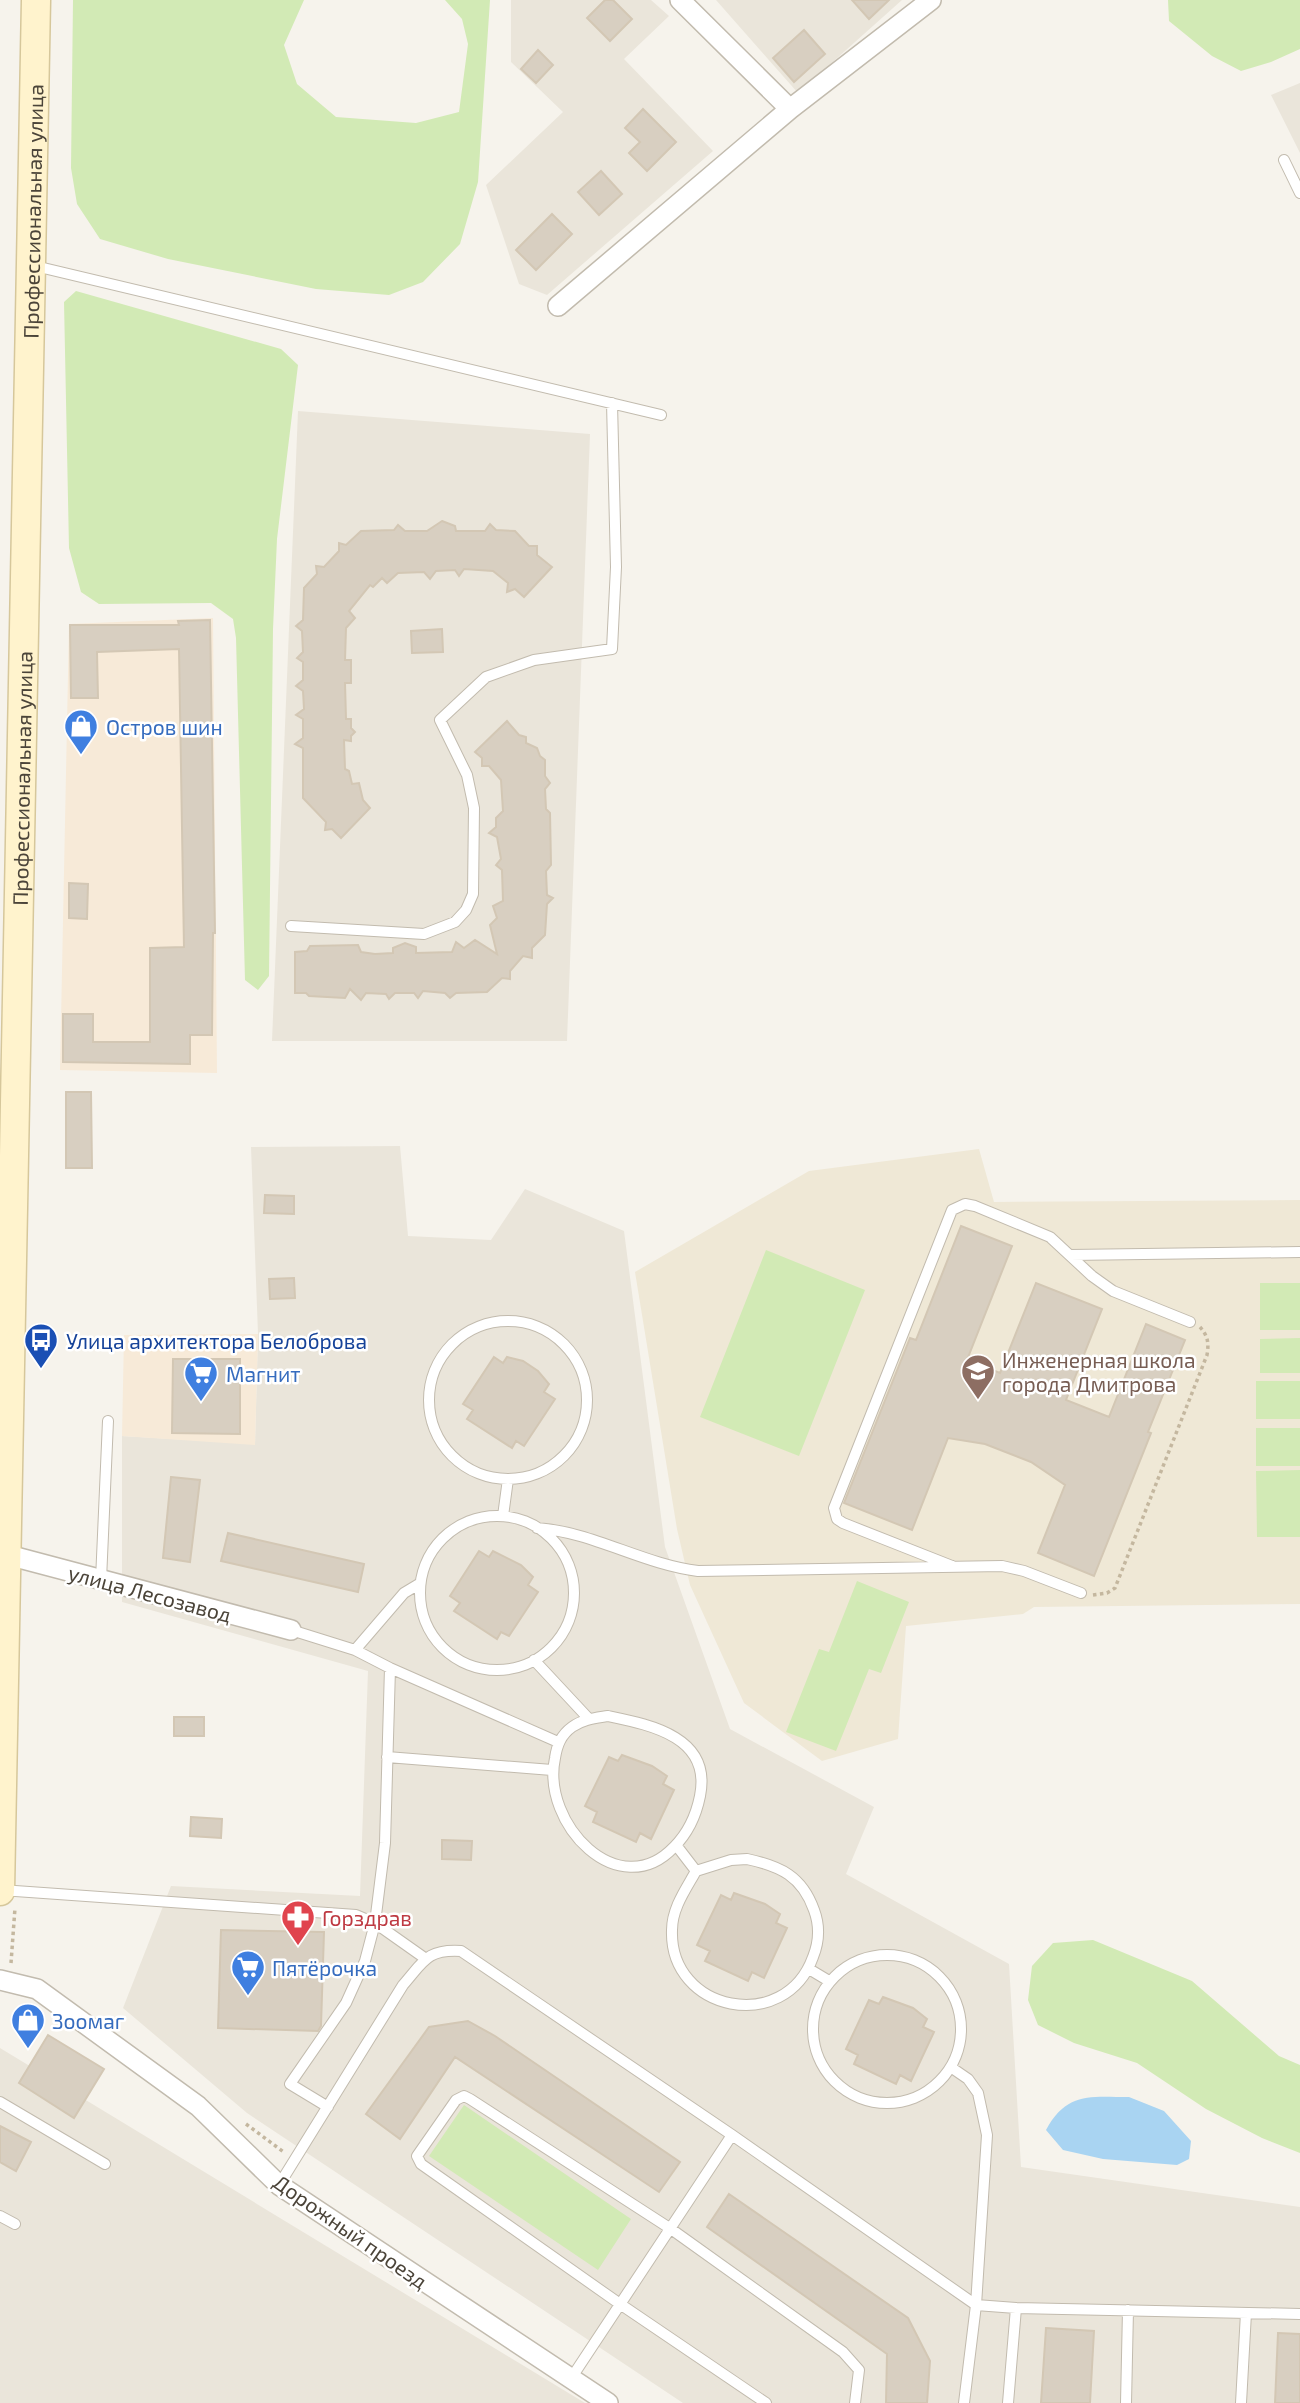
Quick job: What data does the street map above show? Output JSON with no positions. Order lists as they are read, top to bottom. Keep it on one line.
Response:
{"streets":{"main road":["Профессиональная улица"],"street":["улица Лесозавод","Дорожный проезд"]},"crossings":[["Профессиональная улица","улица Лесозавод"]],"places":{"shop":["Остров шин","Зоомаг"],"bus stop":["Улица архитектора Белоброва"],"school or university":["Инженерная школа города Дмитрова"],"supermarket":["Магнит","Пятёрочка"],"pharmacy":["Горздрав"]}}
